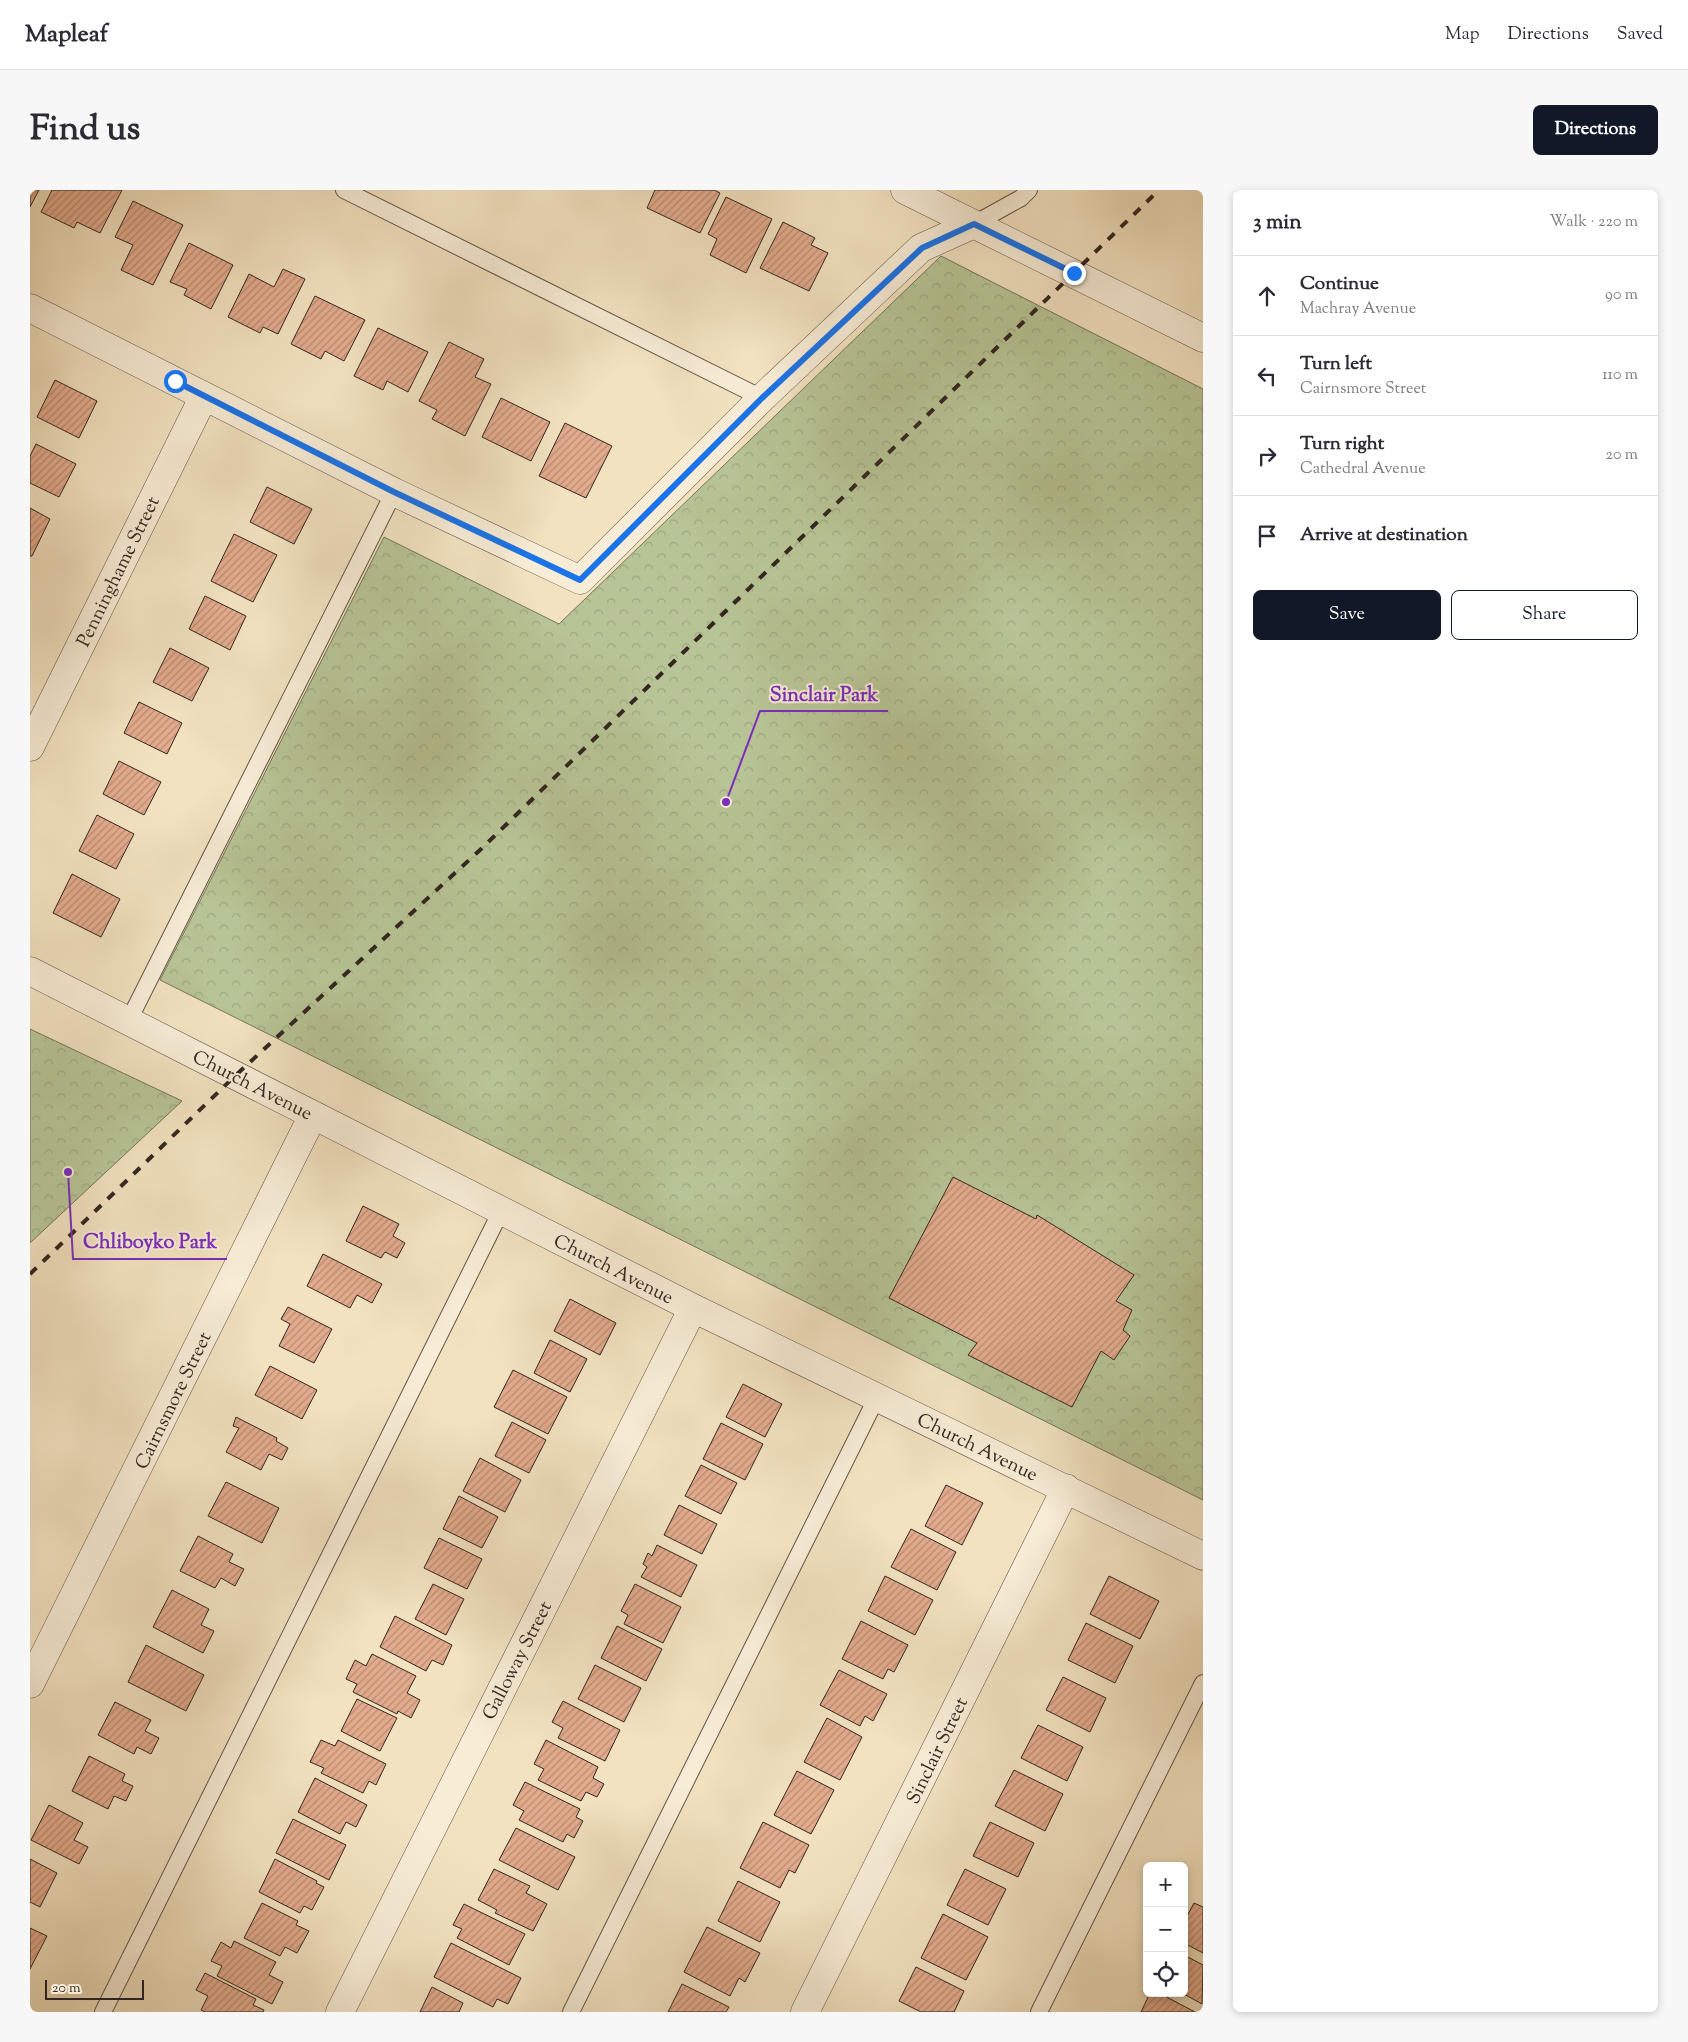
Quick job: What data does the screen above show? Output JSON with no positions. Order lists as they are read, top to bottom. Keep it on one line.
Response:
{"streets":{"street":["Penninghame Street","Church Avenue","Cairnsmore Street","Galloway Street","Sinclair Street"]},"crossings":[["Church Avenue","Cairnsmore Street"],["Church Avenue","Galloway Street"],["Church Avenue","Sinclair Street"]],"places":["Sinclair Park","Chliboyko Park"],"scale_bar":"20 m","page":{"header":"Mapleaf","nav":["Map","Directions","Saved"],"title":"Find us","buttons":["Directions",["Save","Share"]],"heading":["3 min","Walk · 220 m"],"list":[["Continue","Machray Avenue","90 m"],["Turn left","Cairnsmore Street","110 m"],["Turn right","Cathedral Avenue","20 m"],"Arrive at destination"],"map_buttons":["+","−"],"scale":"20 m"}}
